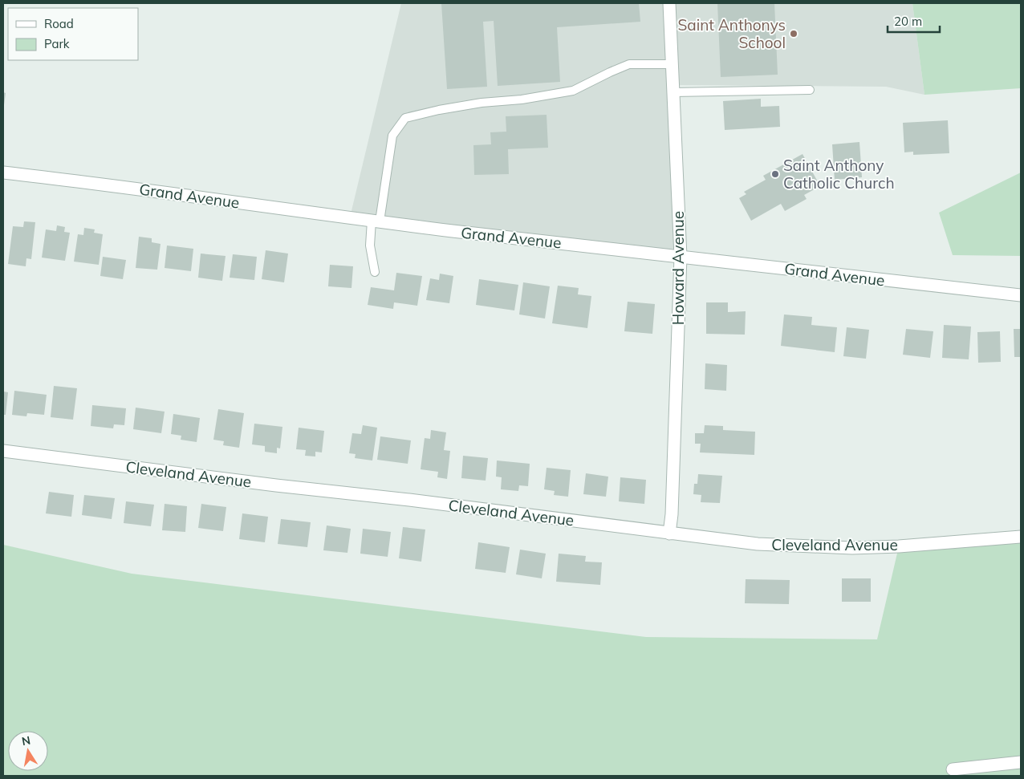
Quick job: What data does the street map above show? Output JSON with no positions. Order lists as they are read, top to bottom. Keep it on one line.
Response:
{"streets":{"street":["Grand Avenue","Howard Avenue","Cleveland Avenue"]},"crossings":[["Grand Avenue","Howard Avenue"],["Howard Avenue","Cleveland Avenue"]],"places":["Saint Anthonys School","Saint Anthony Catholic Church"],"legend":["Road","Park"],"scale_bar":"20 m","north":"top"}
